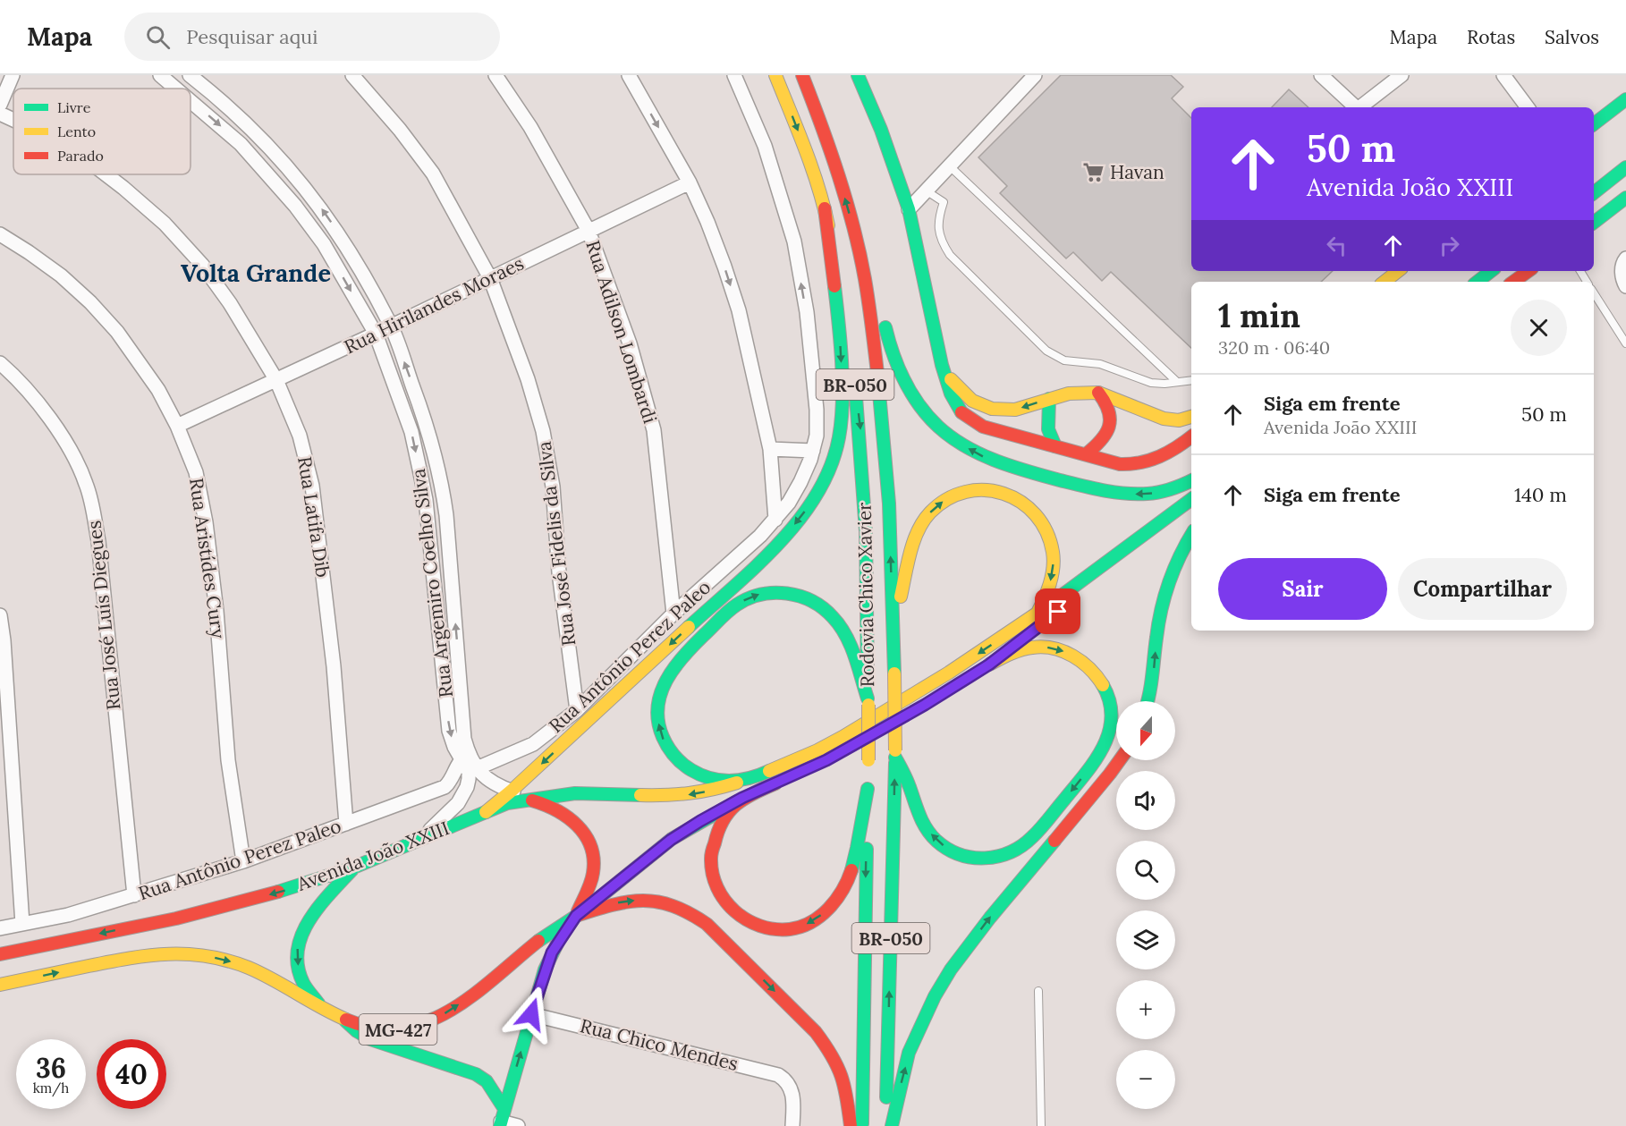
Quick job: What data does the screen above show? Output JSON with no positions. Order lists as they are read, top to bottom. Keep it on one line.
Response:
{"streets":{"main road":["BR-050","Rodovia Chico Xavier","Avenida João XXIII","MG-427"],"street":["Rua Hirilandes Moraes","Rua Adilson Lombardi","Rua Latifa Dib","Rua José Fidelis da Silva","Rua Aristídes Cury","Rua Argemiro Coelho Silva","Rua José Luís Diegues","Rua Antônio Perez Paleo","Rua Chico Mendes"]},"crossings":[["Rua Hirilandes Moraes","Rua Adilson Lombardi"],["Rua Hirilandes Moraes","Rua Latifa Dib"],["Rua Hirilandes Moraes","Rua José Fidelis da Silva"],["Rua Hirilandes Moraes","Rua Aristídes Cury"],["Rua Hirilandes Moraes","Rua Argemiro Coelho Silva"],["Rua Adilson Lombardi","Rua Antônio Perez Paleo"],["Rua Latifa Dib","Rua Antônio Perez Paleo"],["Rua José Fidelis da Silva","Rua Antônio Perez Paleo"],["Rua Aristídes Cury","Rua Antônio Perez Paleo"],["Rua Argemiro Coelho Silva","Rua Antônio Perez Paleo"],["Rua Argemiro Coelho Silva","Avenida João XXIII"],["Rua José Luís Diegues","Rua Antônio Perez Paleo"],["Avenida João XXIII","MG-427"]],"districts":["Volta Grande"],"places":{"supermarket":["Havan"]},"legend":["Livre","Lento","Parado"],"north":"bottom","page":{"header":"Mapa","search":"Pesquisar aqui","nav":["Mapa","Rotas","Salvos"],"turn":["50 m","Avenida João XXIII"],"heading":["1 min","320 m · 06:40"],"list":[{"name":"Siga em frente","note":"Avenida João XXIII","value":"50 m"},{"name":"Siga em frente","value":"140 m"}],"buttons":["Sair","Compartilhar"],"map_buttons":["+","−"],"speed":"36 km/h","limit":"40"}}
